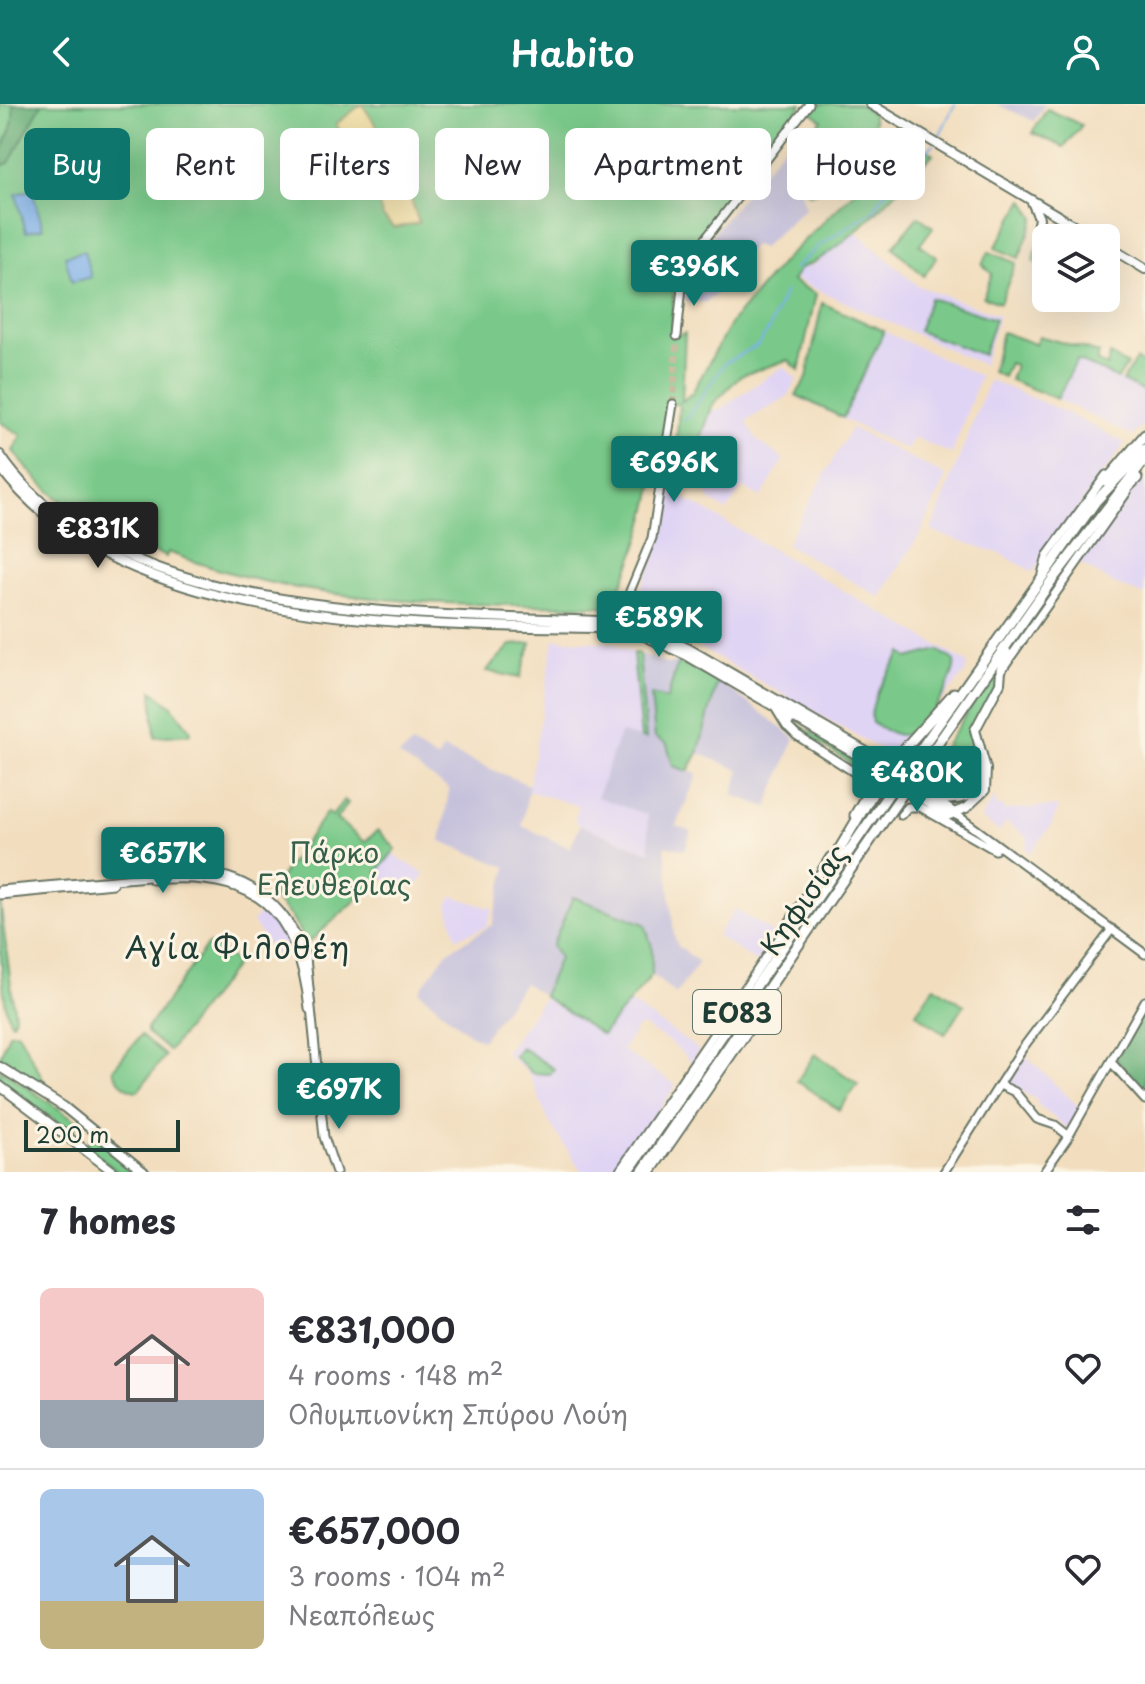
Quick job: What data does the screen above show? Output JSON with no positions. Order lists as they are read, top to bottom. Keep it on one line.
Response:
{"streets":{"main road":["Κηφισίας","ΕΟ83"]},"districts":["Αγία Φιλοθέη"],"parks":["Πάρκο Ελευθερίας"],"scale_bar":"200 m","page":{"header":"Habito","chip":["Buy","Rent","Filters","New","Apartment","House"],"price":["€396K","€696K","€831K","€589K","€480K","€657K","€697K"],"scale":"200 m","heading":"7 homes","list":[{"name":"€831,000","note":"4 rooms · 148 m² · Ολυμπιονίκη Σπύρου Λούη"},{"name":"€657,000","note":"3 rooms · 104 m² · Νεαπόλεως"}]}}
